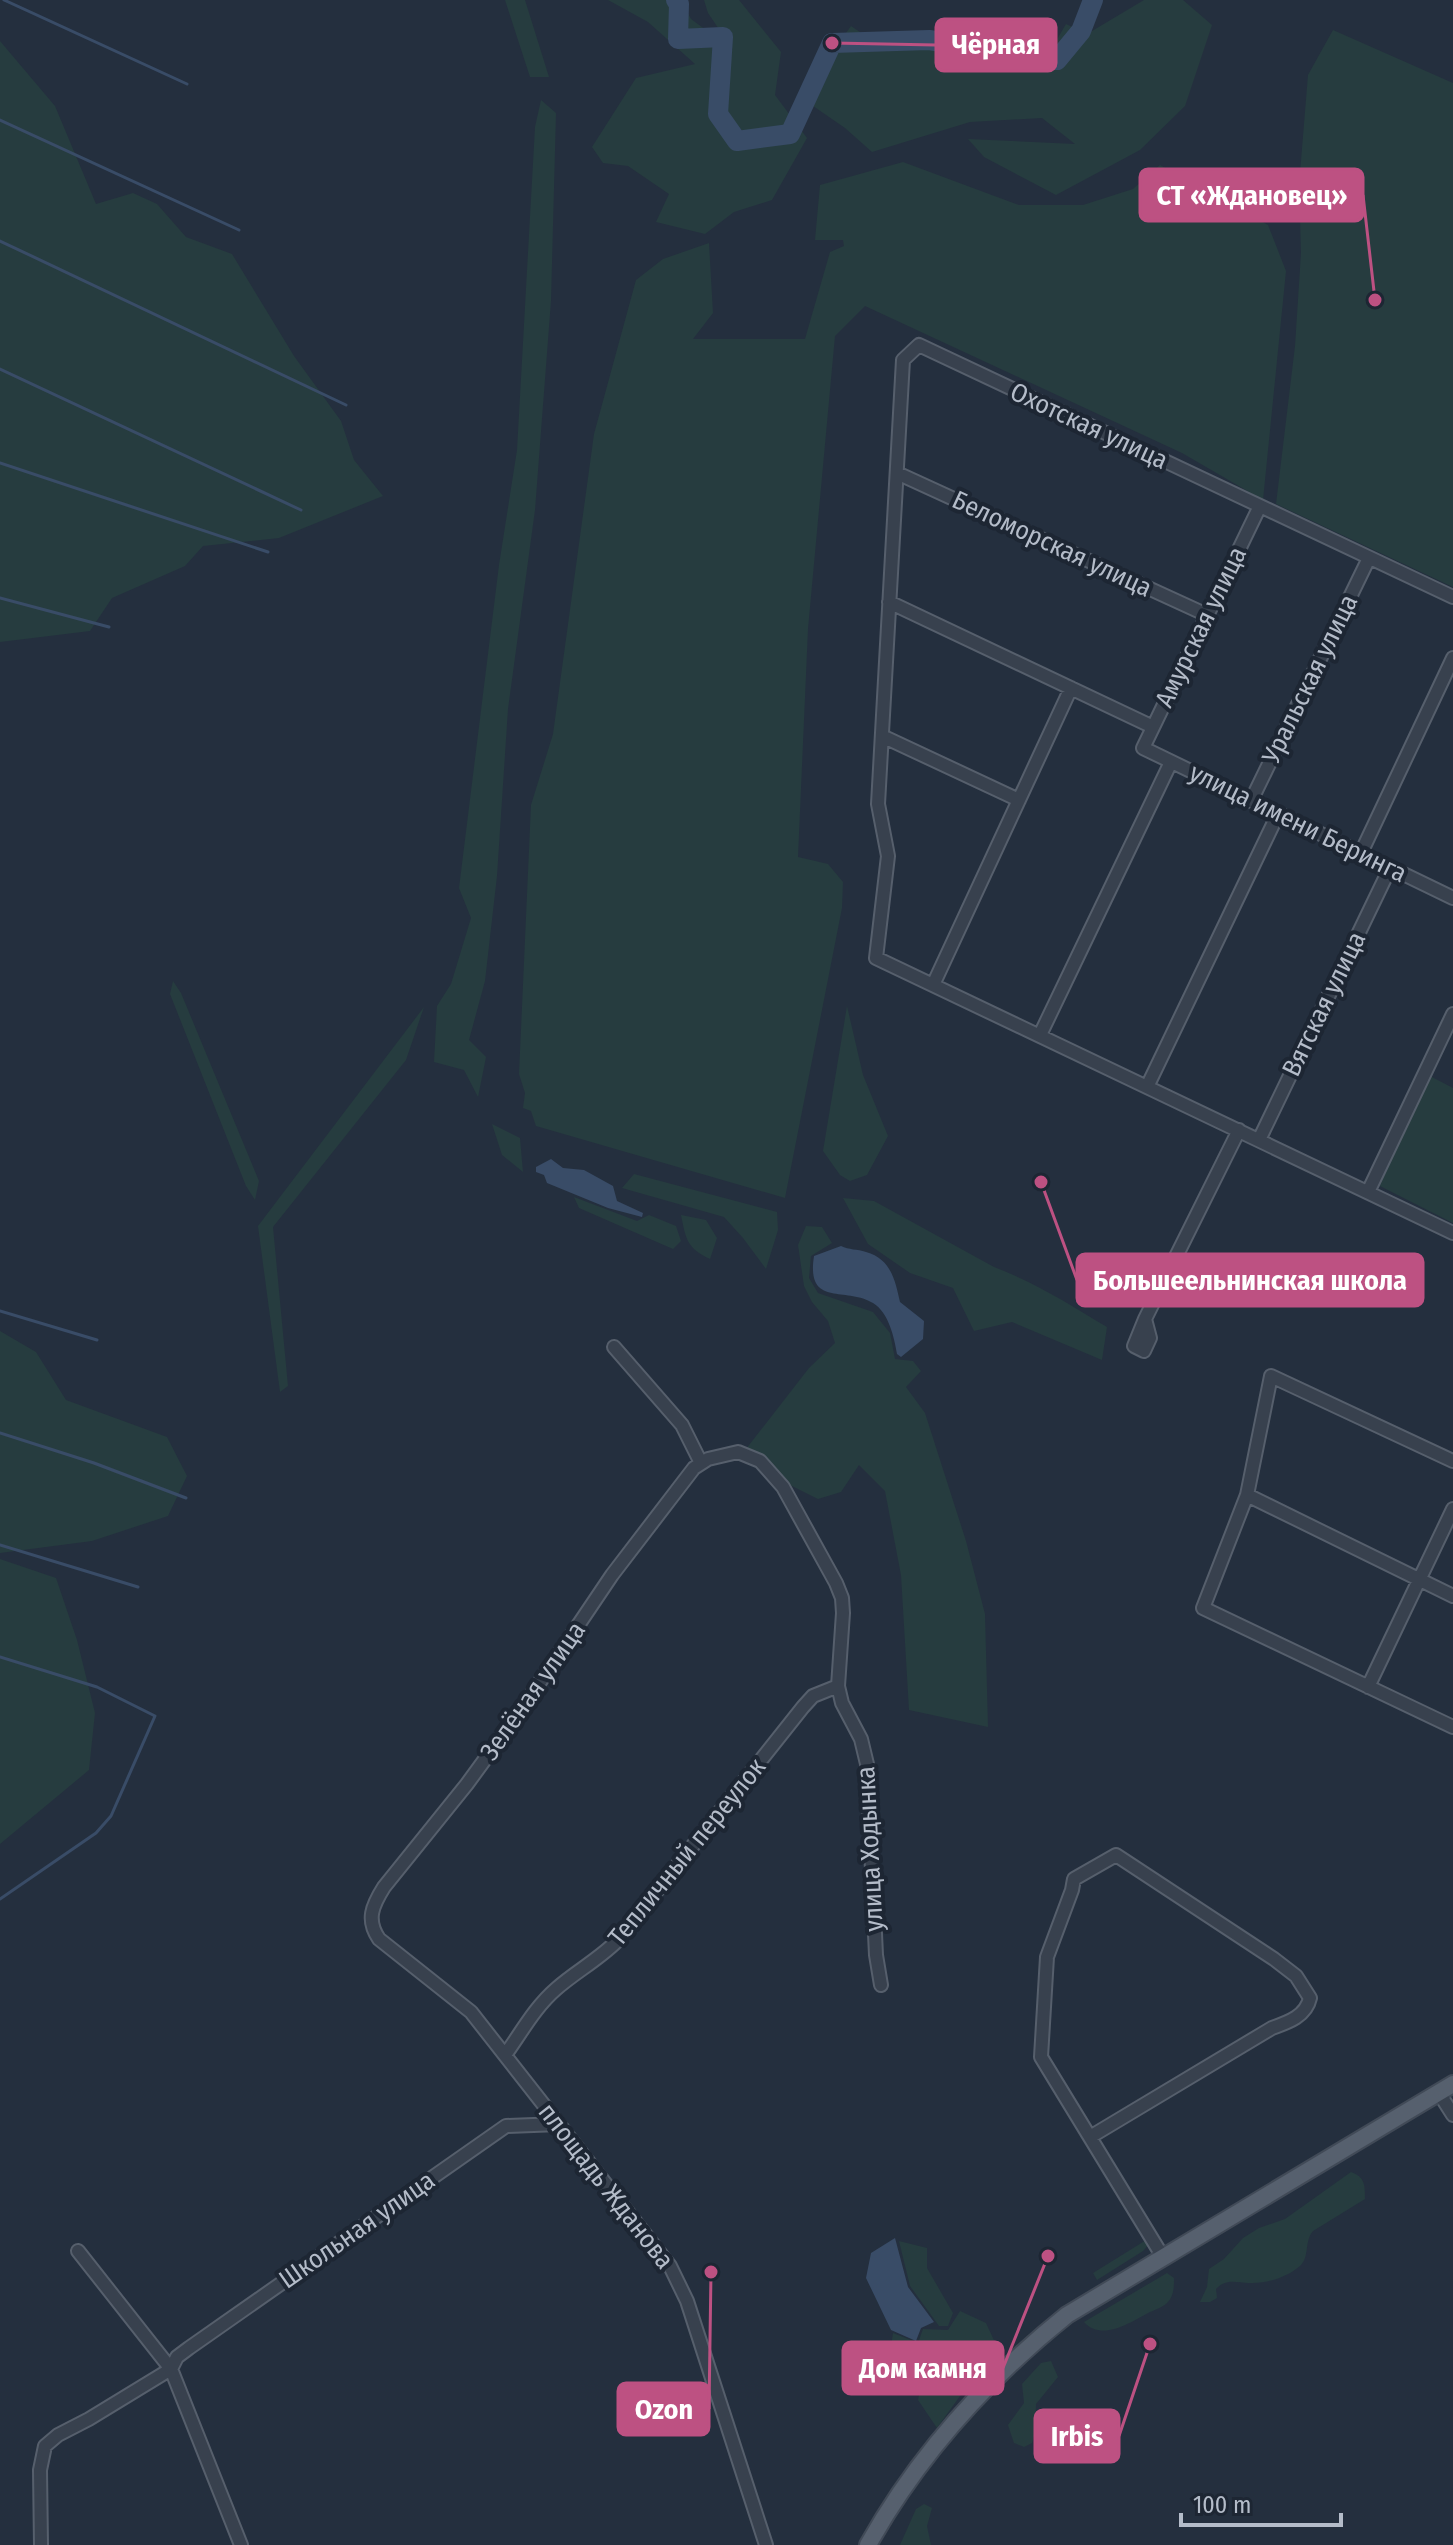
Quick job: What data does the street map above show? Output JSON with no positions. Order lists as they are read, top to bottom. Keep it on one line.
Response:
{"streets":{"street":["Охотская улица","Беломорская улица","Амурская улица","Уральская улица","улица имени Беринга","Вятская улица","Зелёная улица","улица Ходынка","Тепличный переулок","площадь Жданова","Школьная улица"]},"crossings":[["Охотская улица","Беломорская улица"],["Охотская улица","Амурская улица"],["Охотская улица","Уральская улица"],["Беломорская улица","Амурская улица"],["Амурская улица","улица имени Беринга"],["Уральская улица","улица имени Беринга"],["улица имени Беринга","Вятская улица"],["Зелёная улица","улица Ходынка"],["Зелёная улица","площадь Жданова"],["улица Ходынка","Тепличный переулок"],["Тепличный переулок","площадь Жданова"],["площадь Жданова","Школьная улица"]],"places":["Чёрная","СТ «Ждановец»","Большеельнинская школа","Дом камня","Ozon","Irbis"],"scale_bar":"100 m"}
